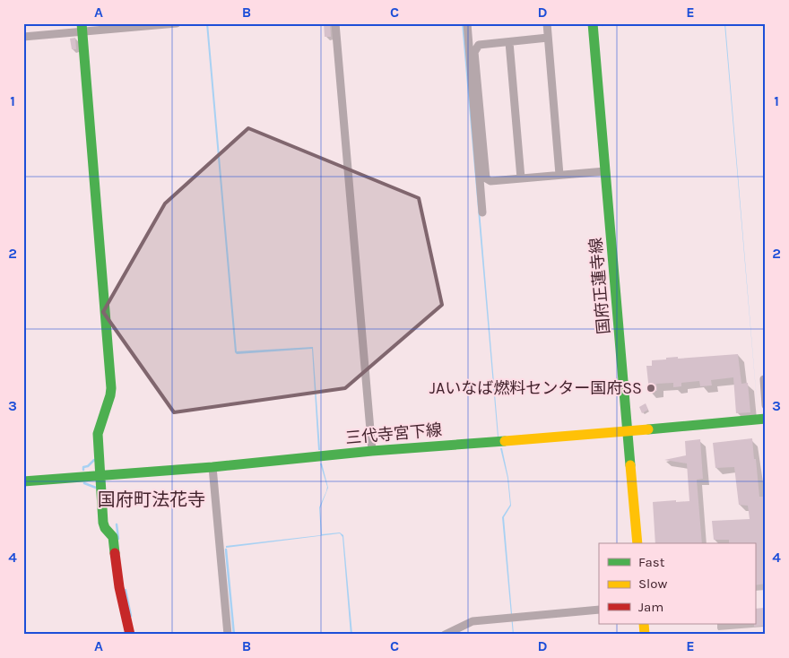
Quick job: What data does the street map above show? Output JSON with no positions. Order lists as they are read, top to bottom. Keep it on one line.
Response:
{"streets":{"main road":["国府正蓮寺線","三代寺宮下線"]},"crossings":[["国府正蓮寺線","三代寺宮下線"]],"districts":["国府町法花寺"],"places":["JAいなば燃料センター国府SS"],"legend":["Fast","Slow","Jam"],"grid":{"columns":["A","B","C","D","E"],"rows":["1","2","3","4"]}}
